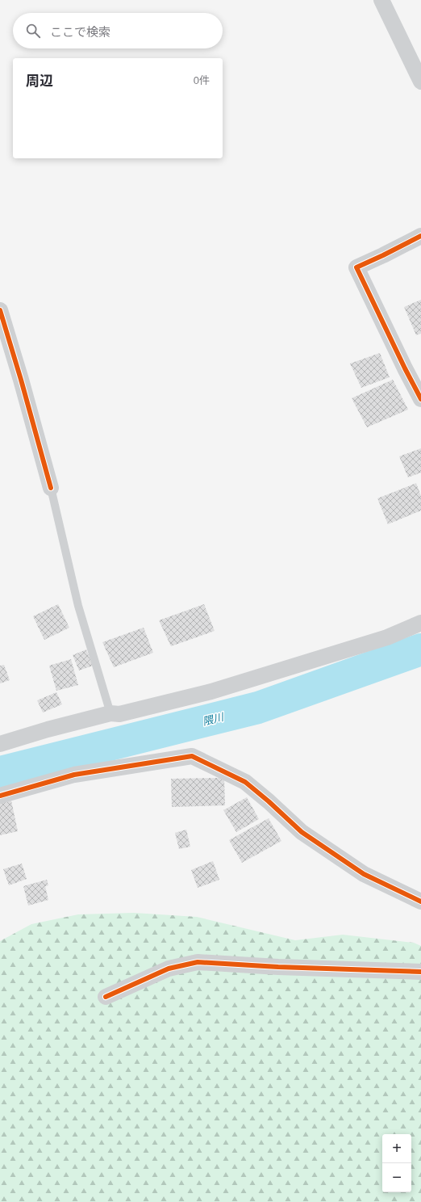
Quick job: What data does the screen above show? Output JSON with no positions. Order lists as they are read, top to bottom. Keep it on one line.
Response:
{"water":["隈川"],"page":{"search":"ここで検索","heading":["周辺","0件"],"map_buttons":["+","−"]}}
